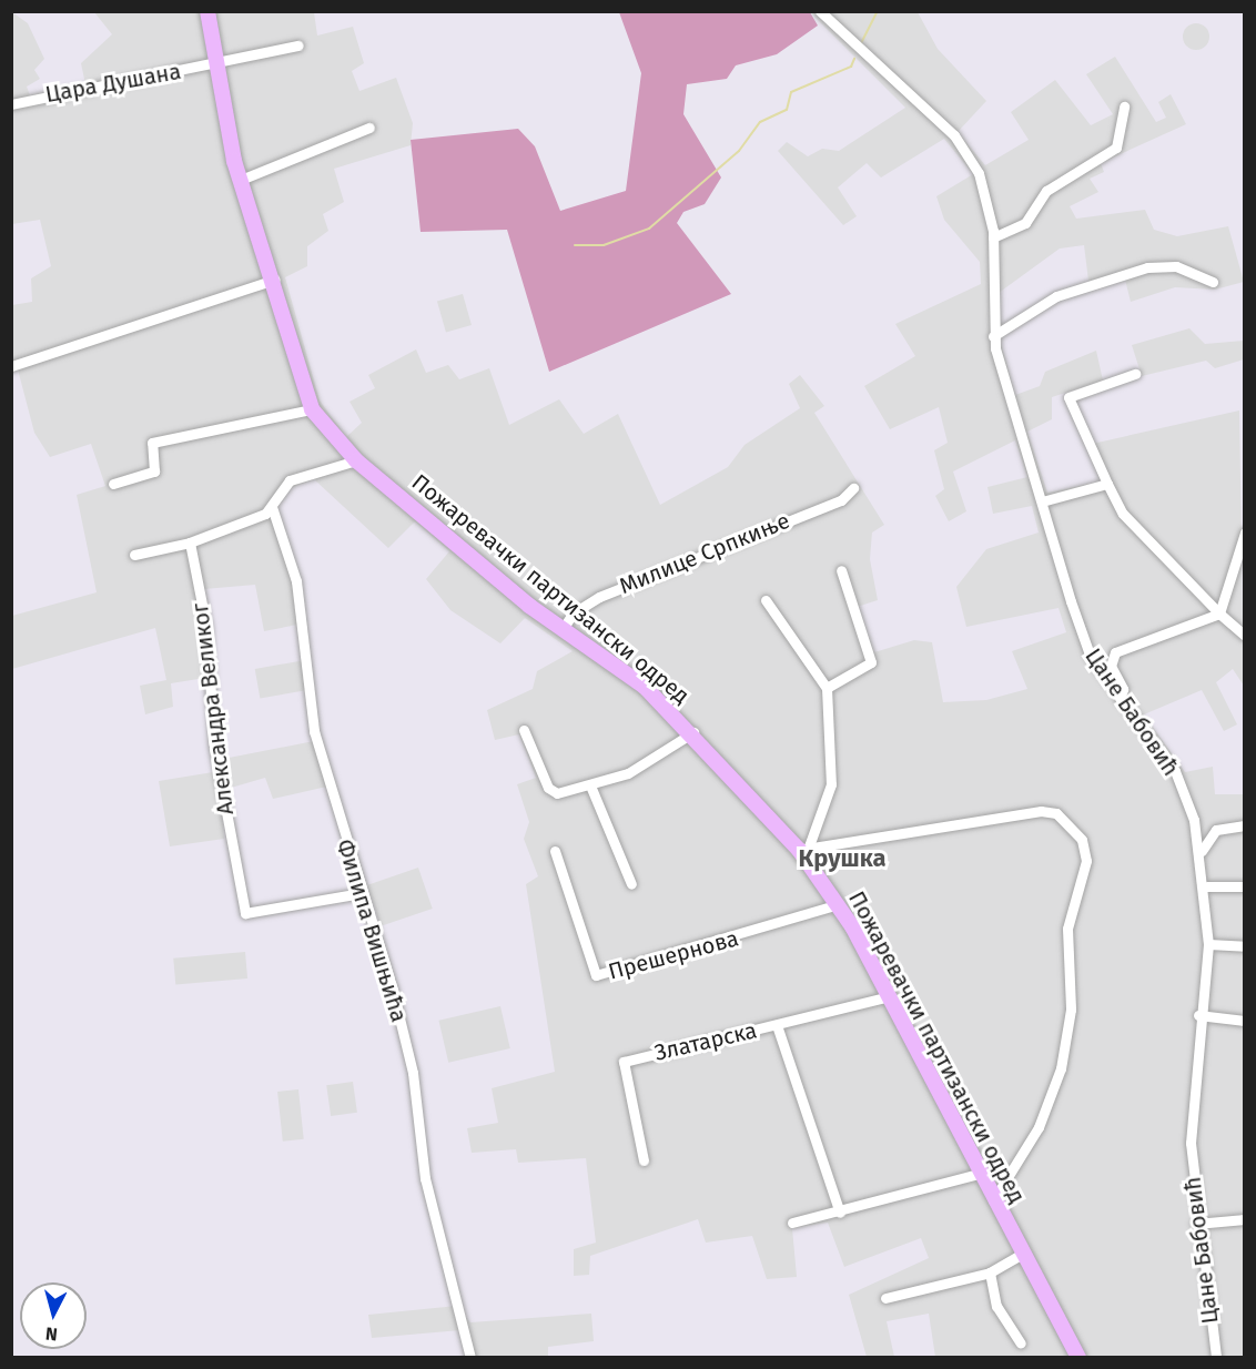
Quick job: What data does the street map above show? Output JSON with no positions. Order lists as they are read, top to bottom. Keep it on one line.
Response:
{"streets":{"street":["Цара Душана","Милице Српкиње","Пожаревачки партизански одред","Александра Великог","Цане Бабовић","Филипа Вишњића","Прешернова","Златарска"]},"crossings":[["Цара Душана","Пожаревачки партизански одред"],["Милице Српкиње","Пожаревачки партизански одред"],["Пожаревачки партизански одред","Прешернова"],["Пожаревачки партизански одред","Златарска"],["Александра Великог","Филипа Вишњића"]],"districts":["Крушка"],"north":"bottom"}
